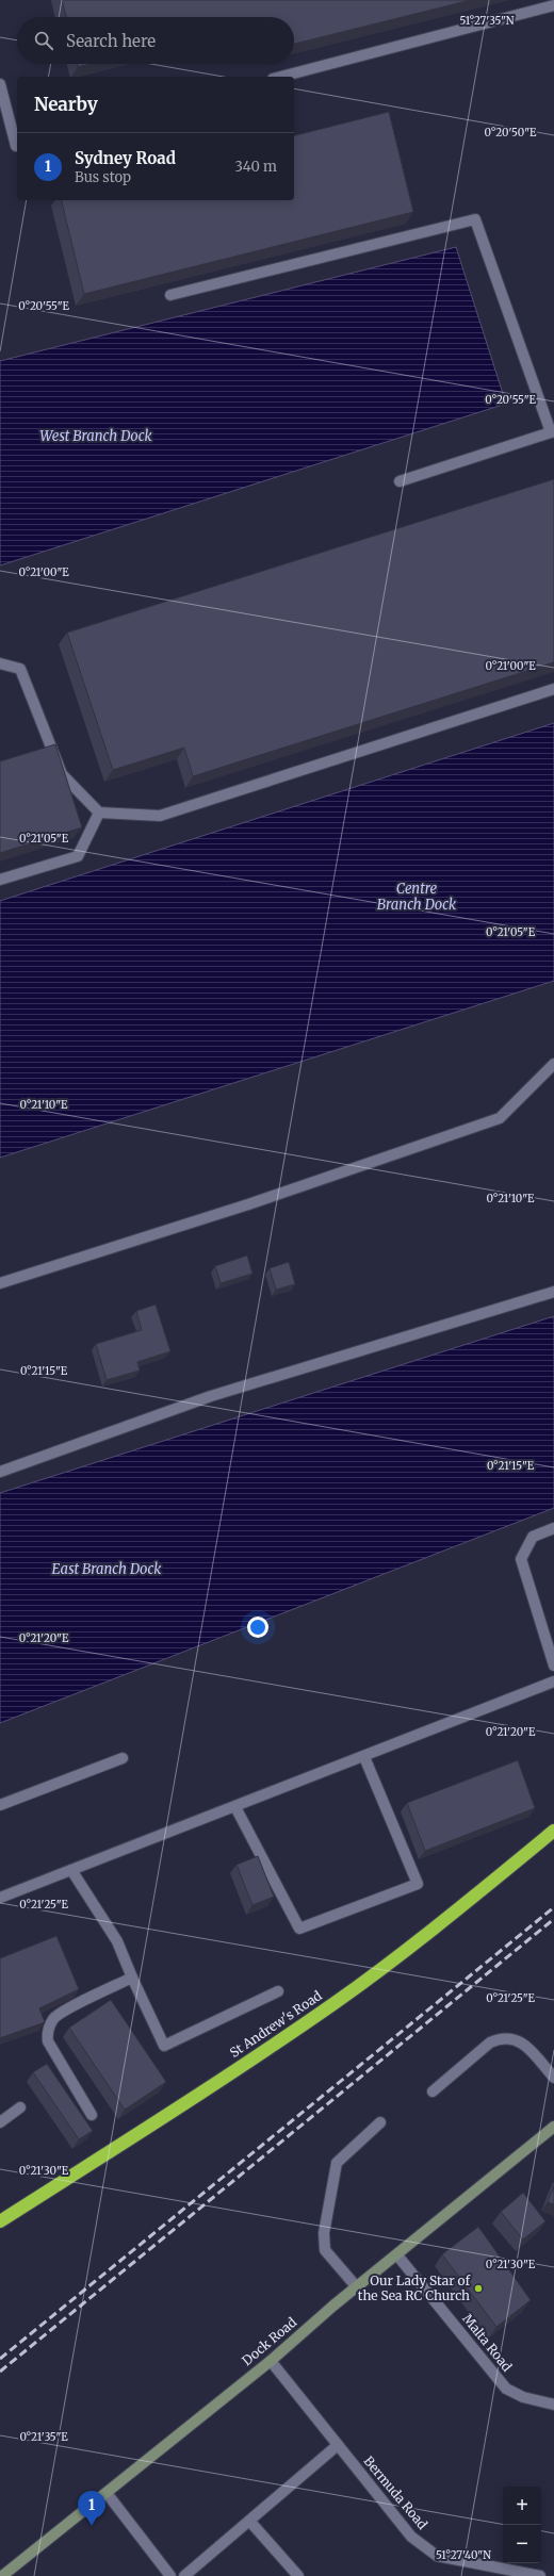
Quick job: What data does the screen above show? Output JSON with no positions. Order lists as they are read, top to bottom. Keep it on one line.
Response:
{"streets":{"highway":["St Andrew's Road"],"street":["Dock Road","Malta Road","Bermuda Road"]},"crossings":[["Dock Road","Malta Road"],["Dock Road","Bermuda Road"]],"water":["West Branch Dock","Centre Branch Dock","East Branch Dock"],"places":["Our Lady Star of the Sea RC Church"],"page":{"search":"Search here","heading":"Nearby","list":[{"mark":"1","name":"Sydney Road","note":"Bus stop","value":"340 m"}],"map_buttons":["+","−"],"pins":"1"},"coordinates":["51°27'35\"N","0°20'50\"E","0°20'55\"E","0°21'00\"E","0°21'05\"E","0°21'10\"E","0°21'15\"E","0°21'20\"E","0°21'25\"E","0°21'30\"E","0°21'35\"E","51°27'40\"N"]}
